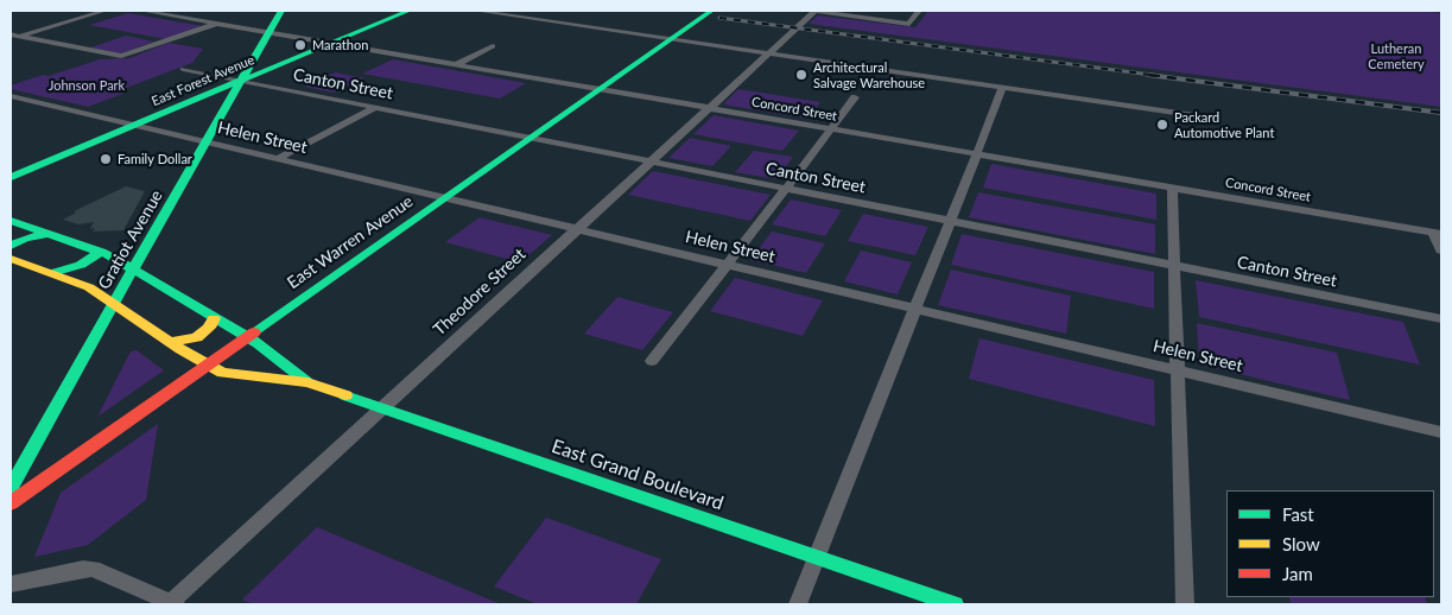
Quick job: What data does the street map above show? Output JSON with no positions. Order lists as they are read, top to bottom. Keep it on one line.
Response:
{"streets":{"main road":["East Forest Avenue","Gratiot Avenue","East Warren Avenue","East Grand Boulevard"],"street":["Canton Street","Concord Street","Helen Street","Theodore Street"]},"crossings":[["East Forest Avenue","Canton Street"],["East Forest Avenue","Concord Street"],["East Forest Avenue","Helen Street"],["East Forest Avenue","Gratiot Avenue"],["Canton Street","Gratiot Avenue"],["Canton Street","East Warren Avenue"],["Canton Street","Theodore Street"],["Concord Street","Gratiot Avenue"],["Concord Street","East Warren Avenue"],["Concord Street","Theodore Street"],["Helen Street","Gratiot Avenue"],["Helen Street","East Warren Avenue"],["Helen Street","Theodore Street"],["Gratiot Avenue","East Grand Boulevard"],["East Warren Avenue","East Grand Boulevard"],["Theodore Street","East Grand Boulevard"]],"parks":["Lutheran Cemetery","Johnson Park"],"places":["Marathon","Architectural Salvage Warehouse","Packard Automotive Plant","Family Dollar"],"legend":["Fast","Slow","Jam"]}
